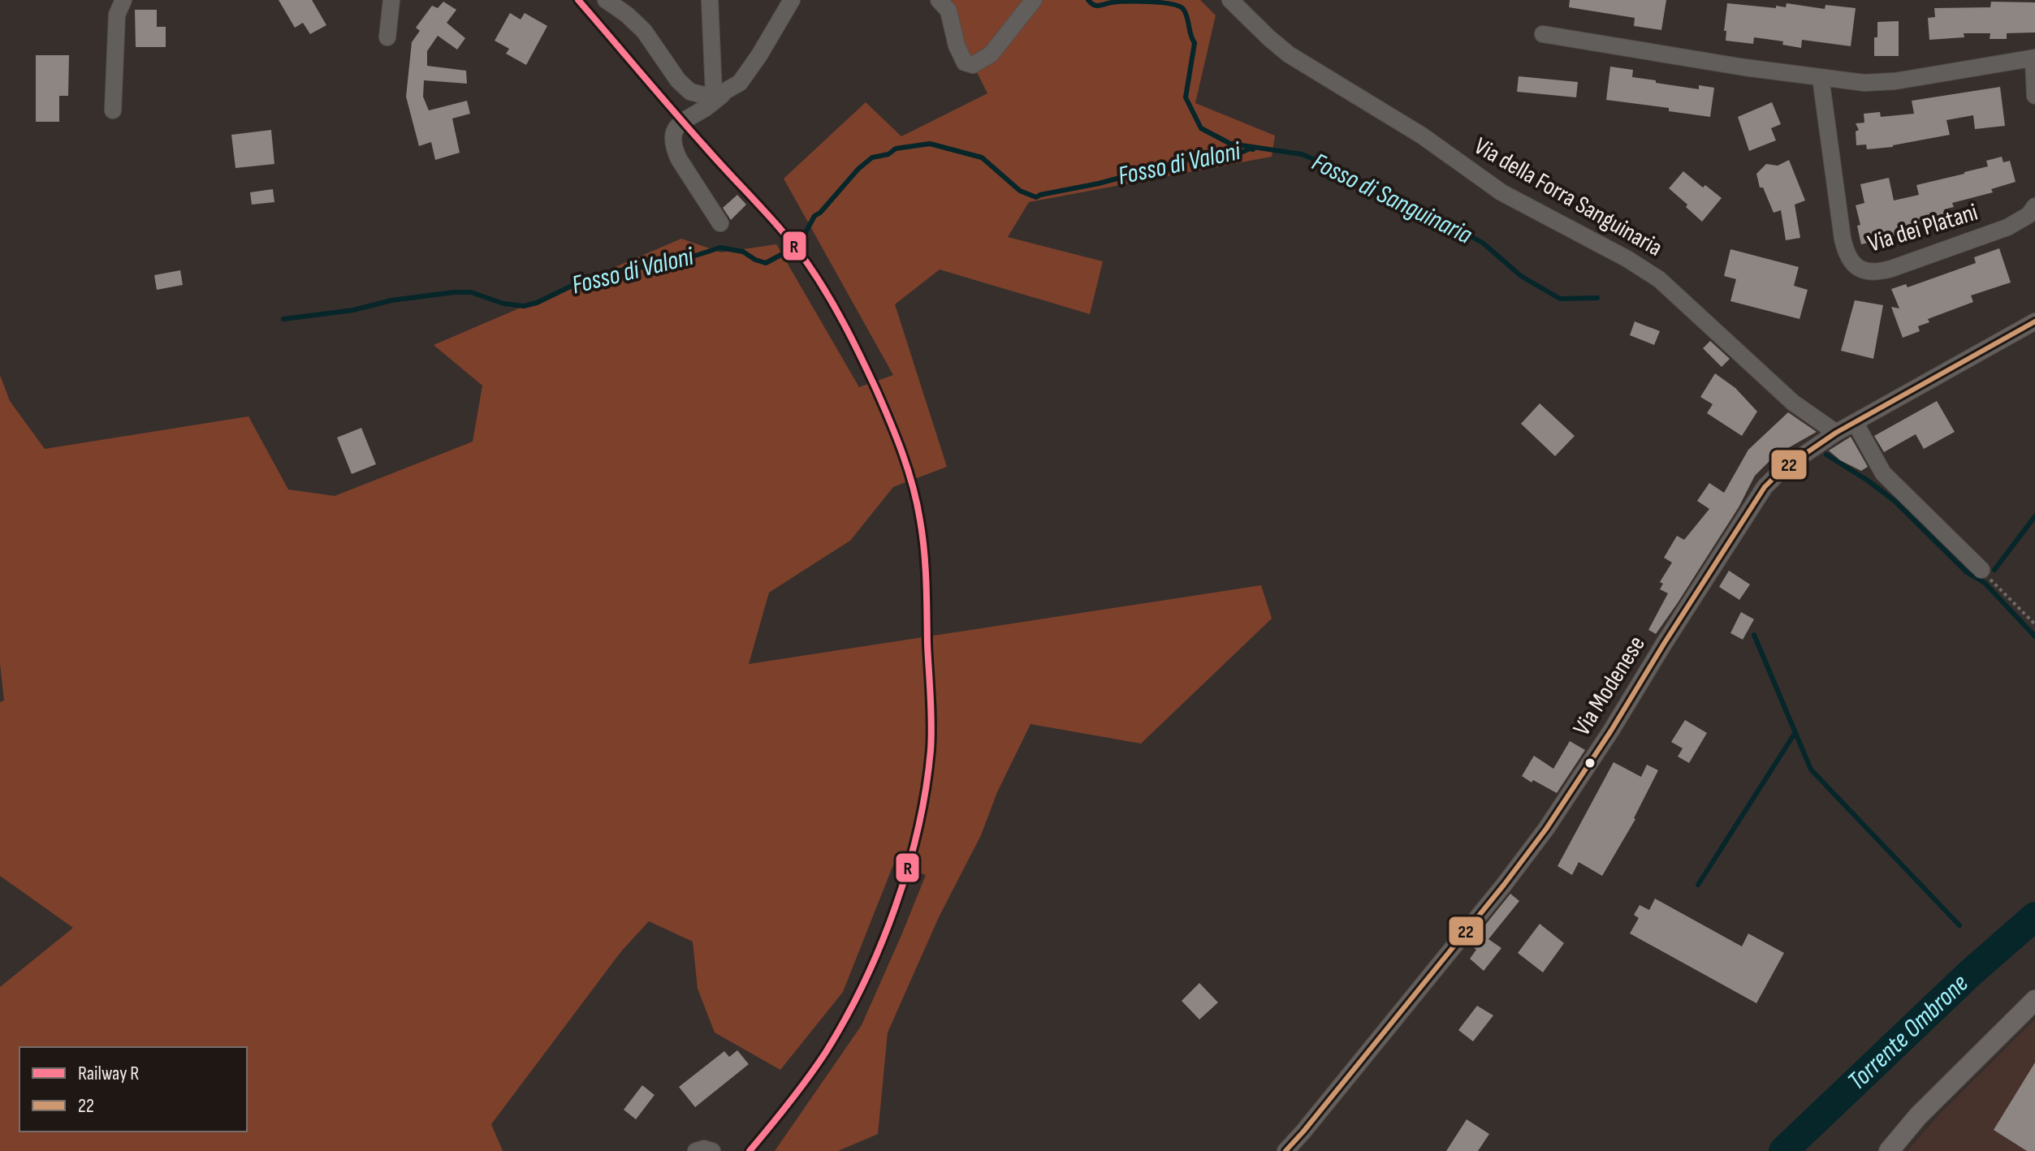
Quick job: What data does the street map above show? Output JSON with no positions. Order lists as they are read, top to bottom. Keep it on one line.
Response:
{"streets":{"street":["Via della Forra Sanguinaria","Via dei Platani","Via Modenese"]},"crossings":[["Via della Forra Sanguinaria","Via Modenese"]],"water":["Fosso di Valoni","Fosso di Sanguinaria","Torrente Ombrone"],"lines":["rail line R","transit line 22"],"legend":["Railway R","22"]}
